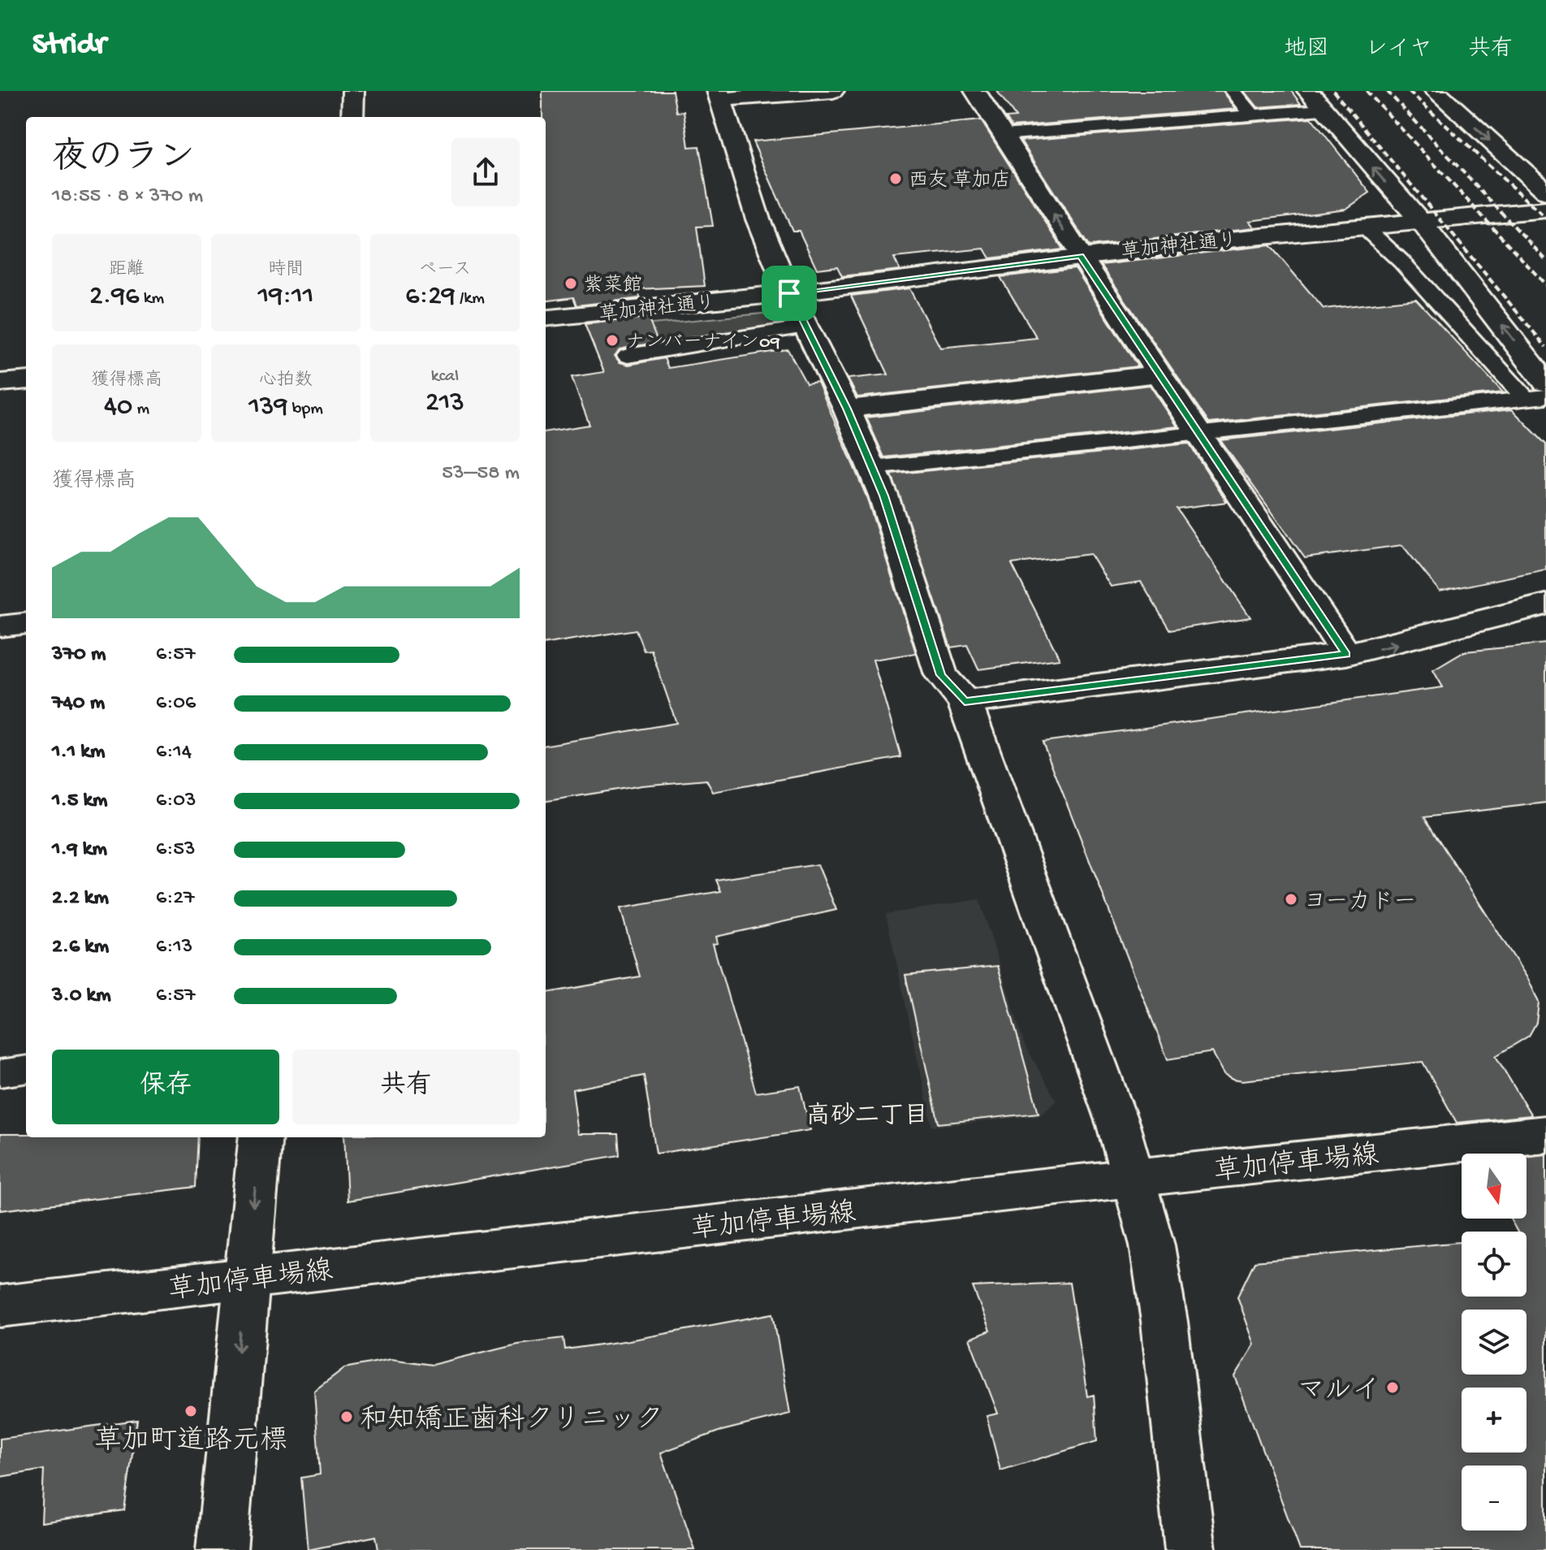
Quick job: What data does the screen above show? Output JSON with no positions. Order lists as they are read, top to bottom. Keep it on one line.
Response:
{"streets":{"street":["草加神社通り","草加停車場線"]},"districts":["高砂二丁目"],"places":["西友 草加店","紫菜館","ナンバーナイン09","ヨーカドー","マルイ","草加町道路元標","和知矯正歯科クリニック"],"north":"bottom","page":{"header":"Stridr","nav":["地図","レイヤ","共有"],"heading":["夜のラン","18:55 · 8 × 370 m"],"stats":[["距離","2.96 km"],["時間","19:11"],["ペース","6:29 /km"],["獲得標高","40 m"],["心拍数","139 bpm"],["kcal","213"]],"chart":["獲得標高","53–58 m"],"list":[{"name":"370 m","note":"6:57"},{"name":"740 m","note":"6:06"},{"name":"1.1 km","note":"6:14"},{"name":"1.5 km","note":"6:03"},{"name":"1.9 km","note":"6:53"},{"name":"2.2 km","note":"6:27"},{"name":"2.6 km","note":"6:13"},{"name":"3.0 km","note":"6:57"}],"buttons":["保存","共有"],"map_buttons":["+","−"]}}
